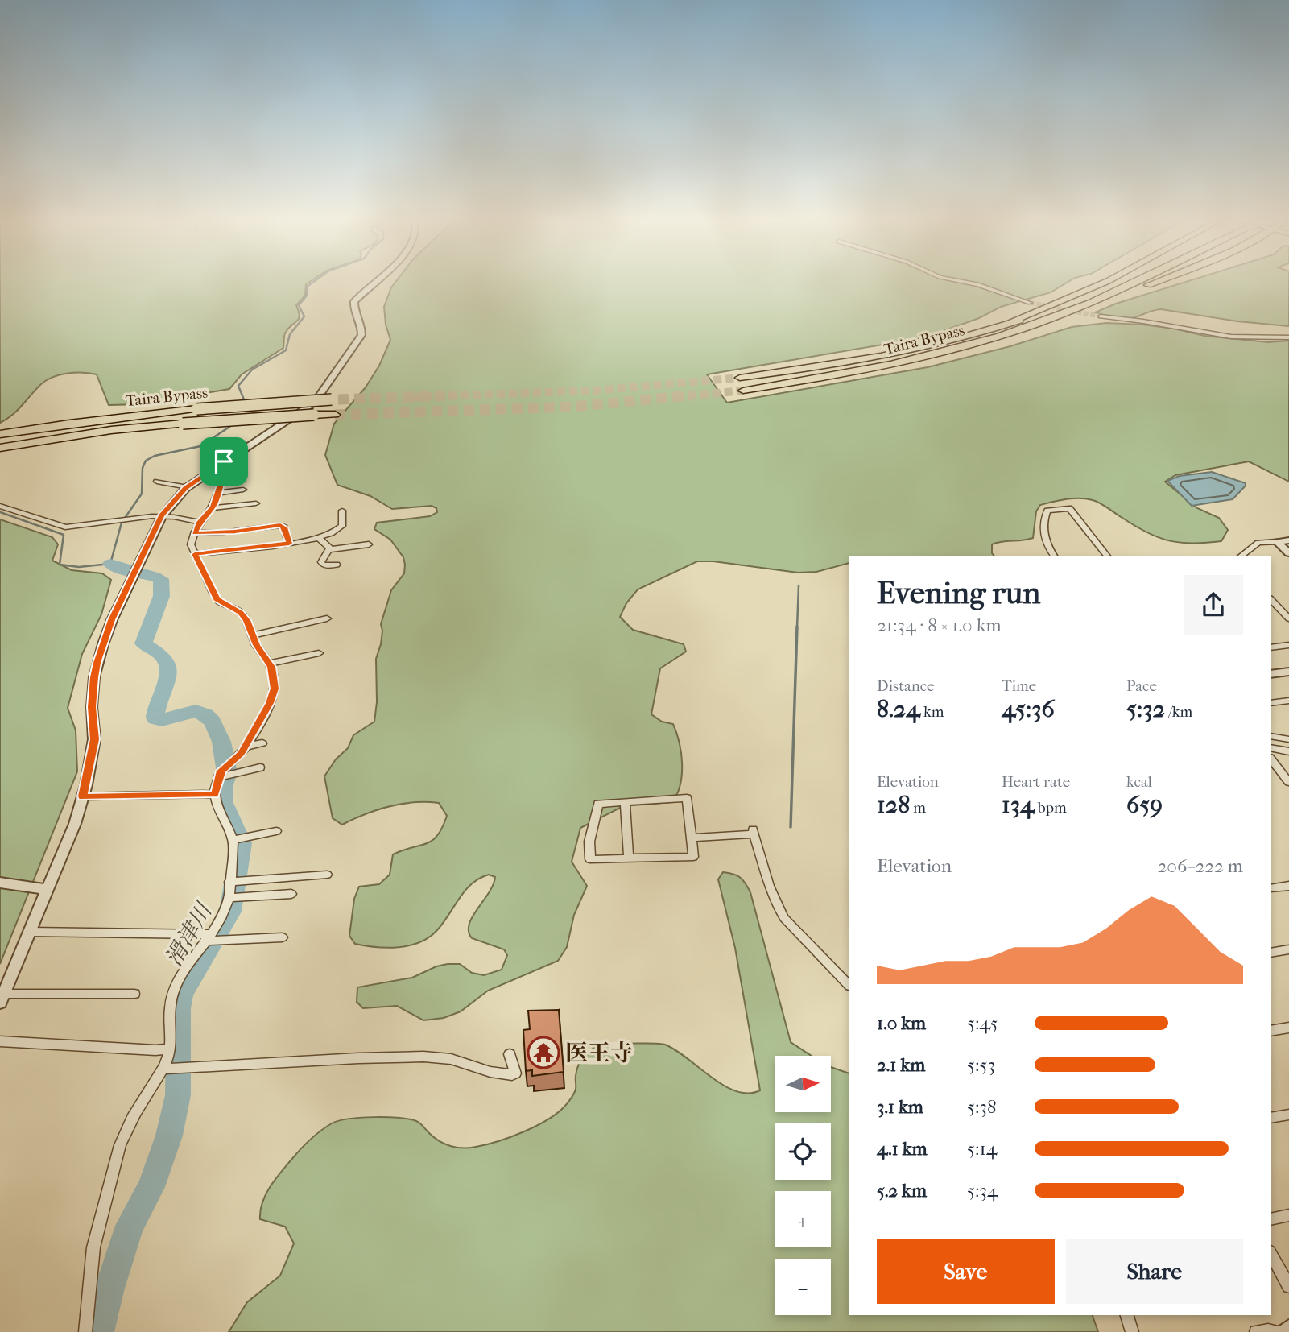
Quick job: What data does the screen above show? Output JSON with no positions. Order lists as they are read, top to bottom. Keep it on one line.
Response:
{"streets":{"highway":["Taira Bypass"]},"water":["滑津川"],"places":{"temple":["医王寺"]},"north":"right","page":{"heading":["Evening run","21:34 · 8 × 1.0 km"],"stats":[["Distance","8.24 km"],["Time","45:36"],["Pace","5:32 /km"],["Elevation","128 m"],["Heart rate","134 bpm"],["kcal","659"]],"chart":["Elevation","206–222 m"],"list":[{"name":"1.0 km","note":"5:45"},{"name":"2.1 km","note":"5:53"},{"name":"3.1 km","note":"5:38"},{"name":"4.1 km","note":"5:14"},{"name":"5.2 km","note":"5:34"}],"map_buttons":["+","−"],"buttons":["Save","Share"]}}
